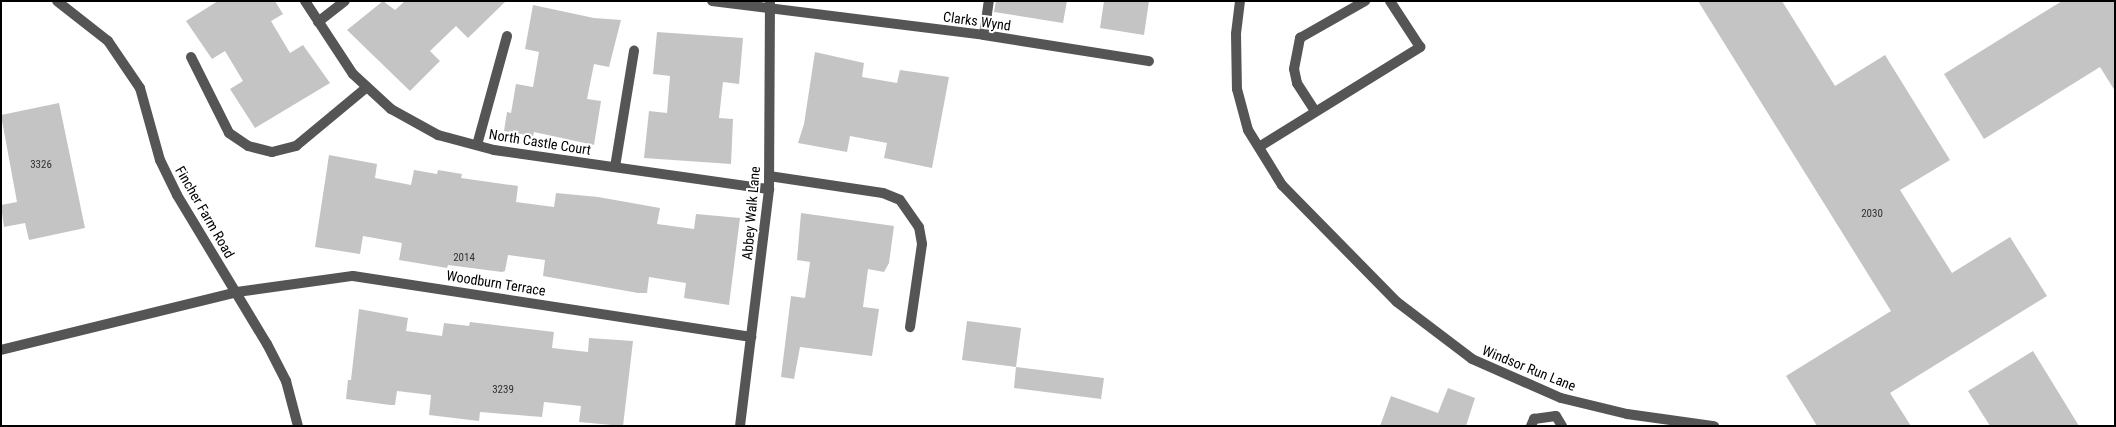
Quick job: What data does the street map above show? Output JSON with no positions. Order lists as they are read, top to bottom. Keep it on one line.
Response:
{"streets":{"street":["Clarks Wynd","North Castle Court","Fincher Farm Road","Abbey Walk Lane","Woodburn Terrace","Windsor Run Lane"]},"crossings":[["Clarks Wynd","Abbey Walk Lane"],["North Castle Court","Abbey Walk Lane"],["Fincher Farm Road","Woodburn Terrace"],["Abbey Walk Lane","Woodburn Terrace"]],"house_numbers":["3326","2030","2014","3239"]}
